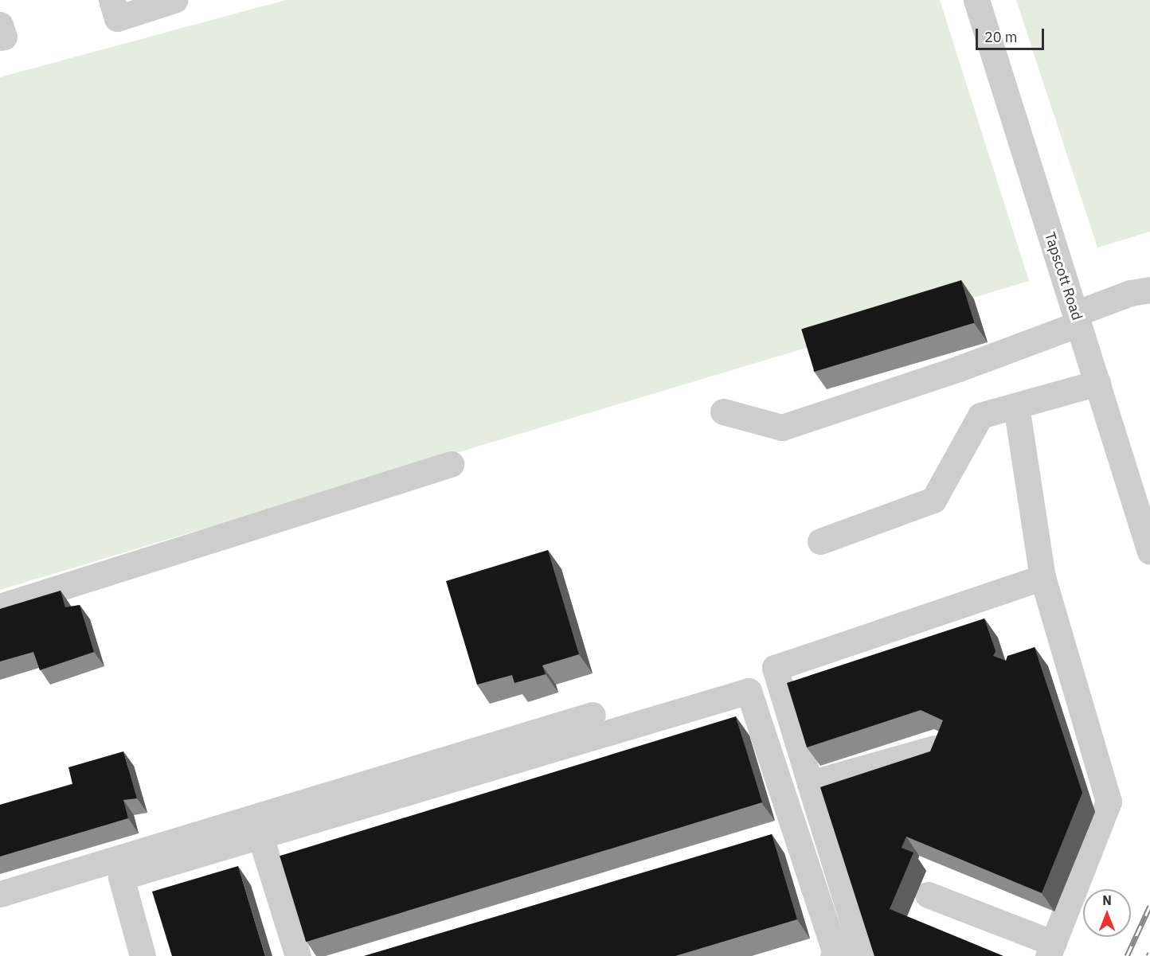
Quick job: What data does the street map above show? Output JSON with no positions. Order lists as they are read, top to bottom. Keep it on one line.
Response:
{"streets":{"street":["Tapscott Road"]},"scale_bar":"20 m","north":"top"}
